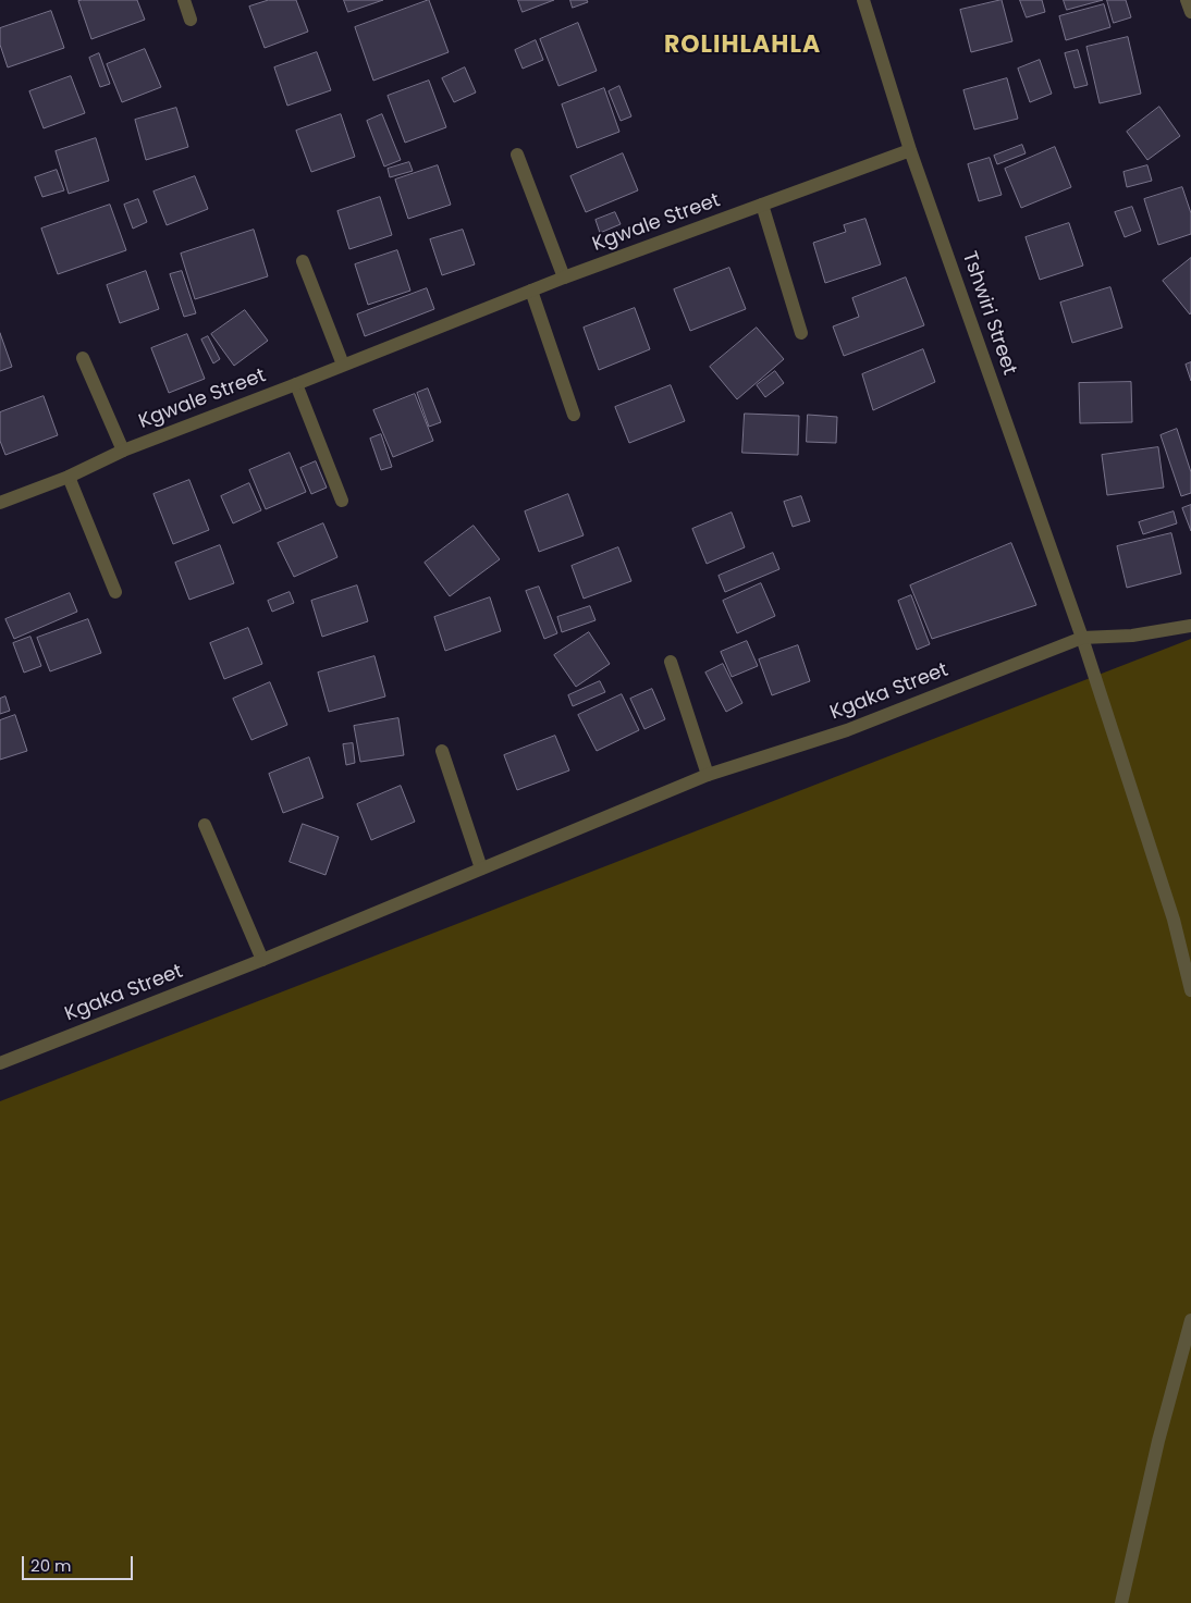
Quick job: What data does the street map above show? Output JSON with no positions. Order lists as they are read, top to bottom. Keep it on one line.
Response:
{"streets":{"street":["Kgwale Street","Tshwiri Street","Kgaka Street"]},"crossings":[["Kgwale Street","Tshwiri Street"],["Tshwiri Street","Kgaka Street"]],"districts":["ROLIHLAHLA"],"scale_bar":"20 m"}
